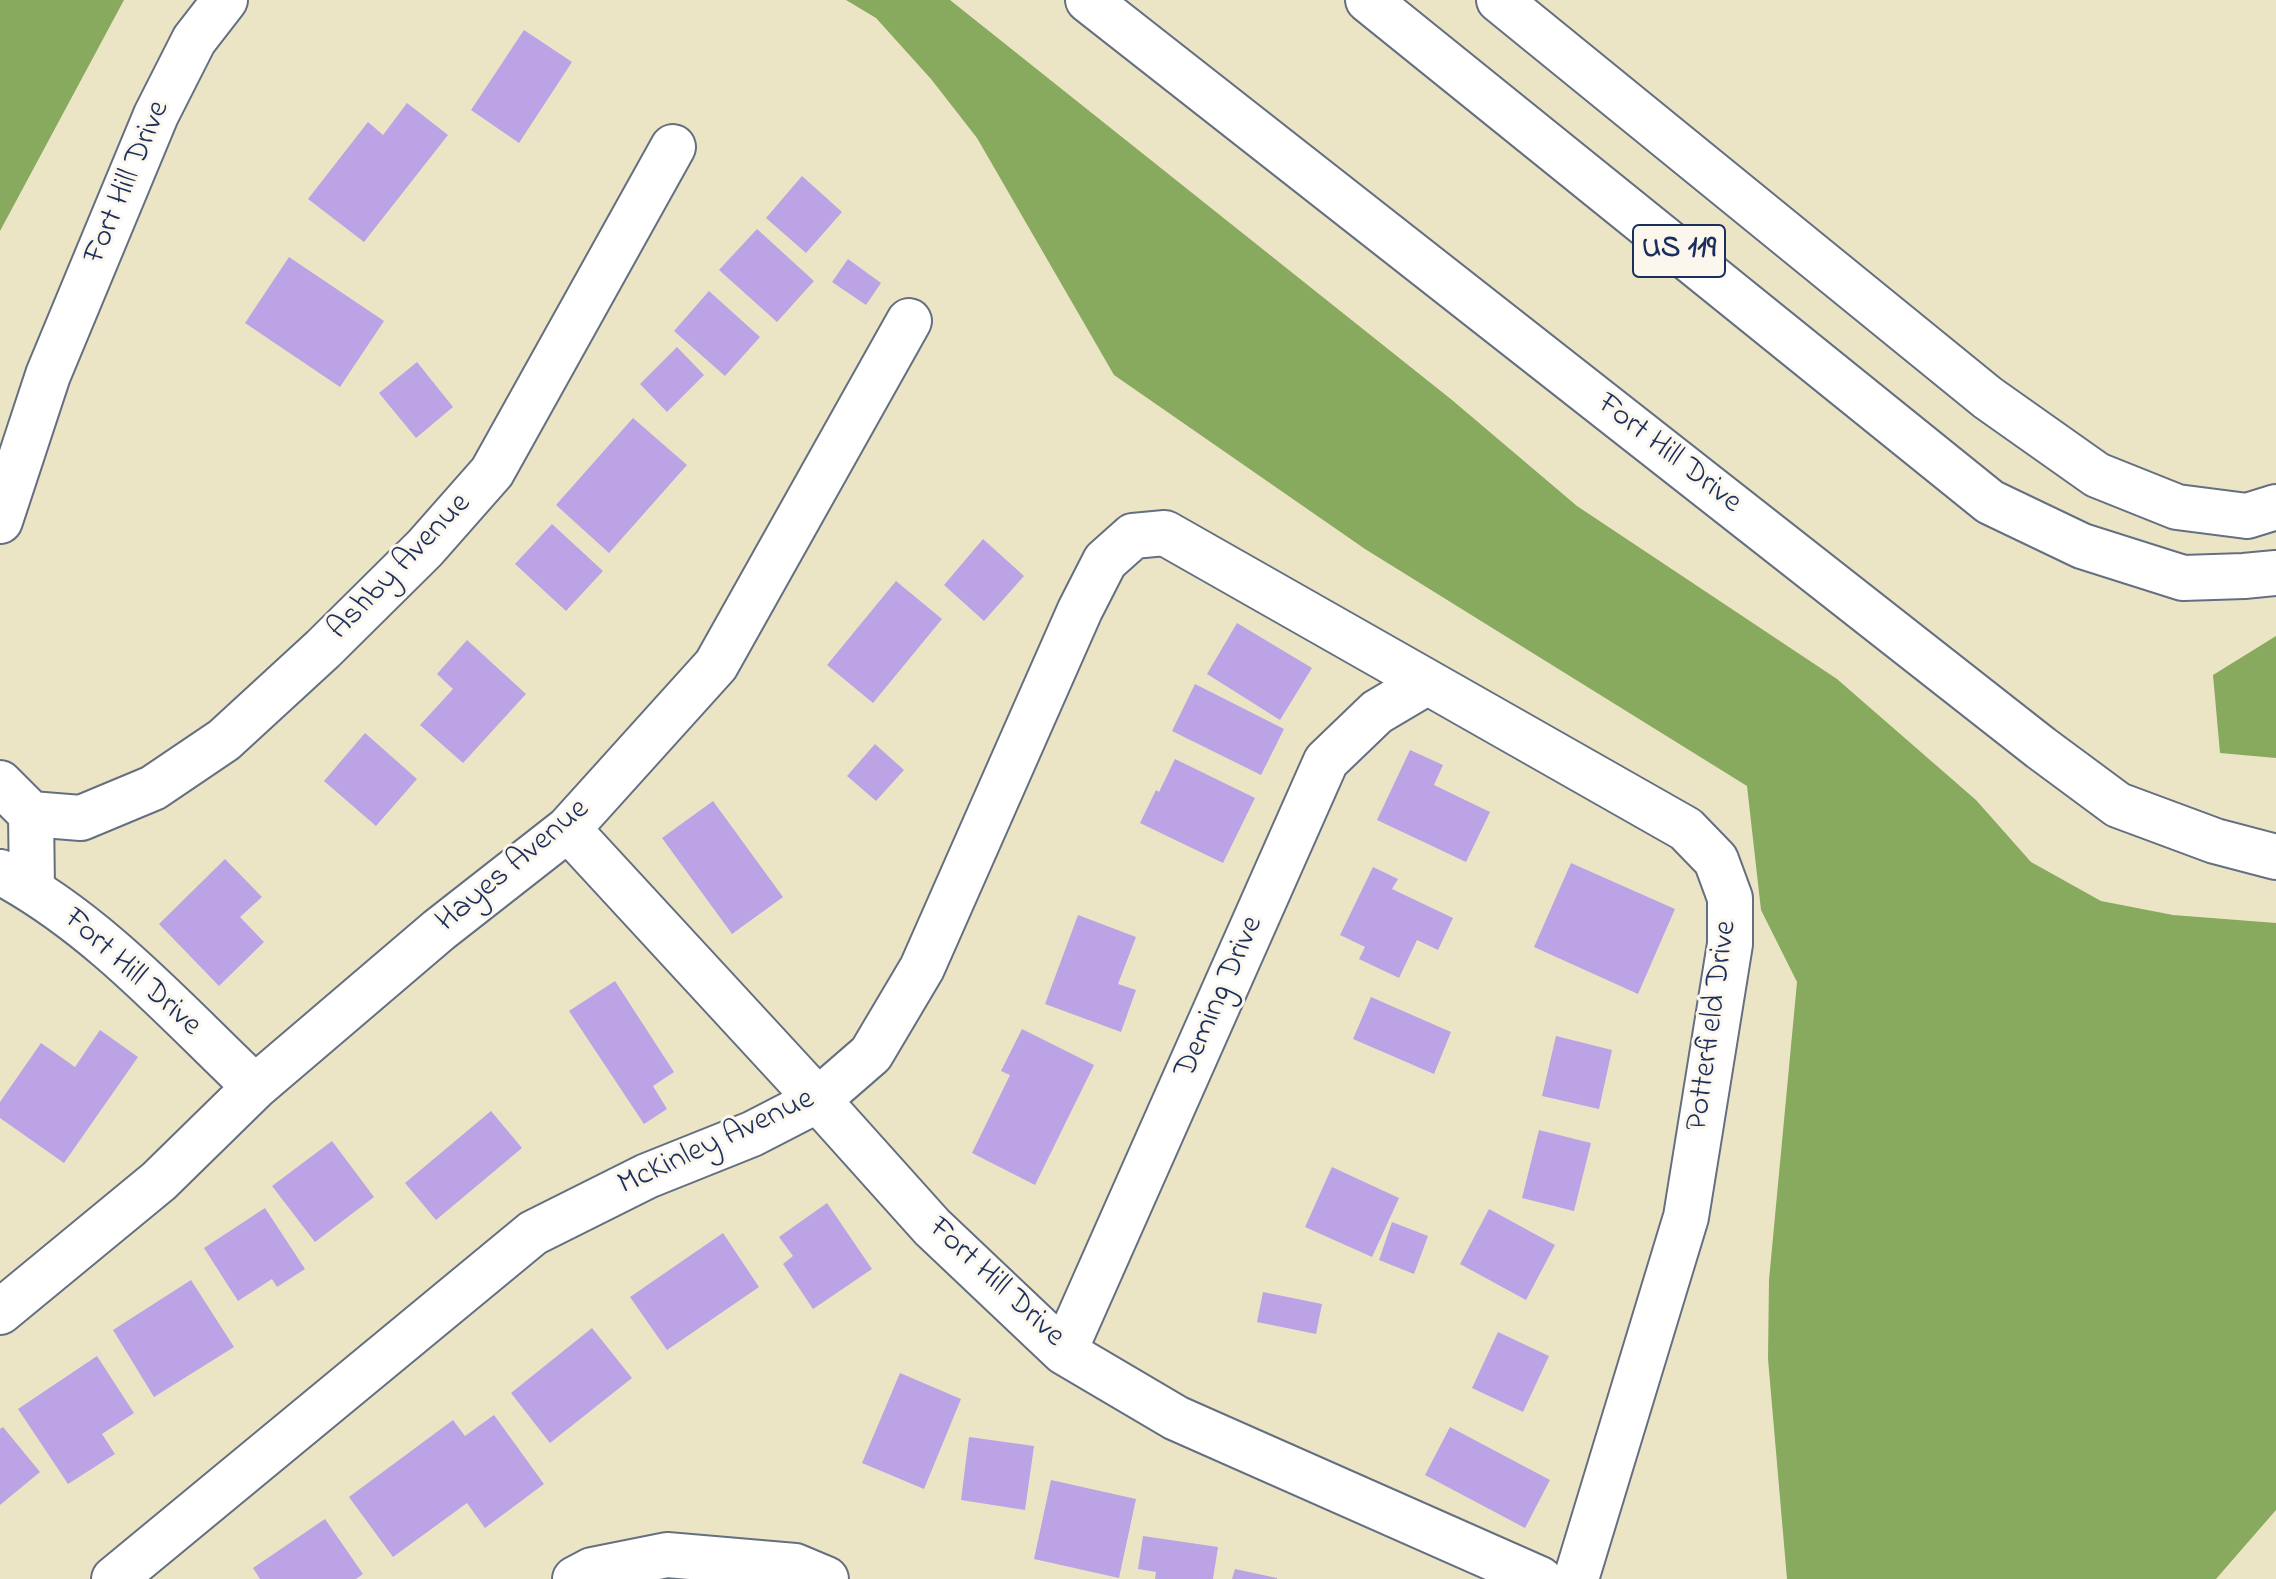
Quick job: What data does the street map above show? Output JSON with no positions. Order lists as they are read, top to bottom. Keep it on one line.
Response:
{"streets":{"main road":["Fort Hill Drive","US 119","Ashby Avenue","Hayes Avenue","Deming Drive","Potterfield Drive","McKinley Avenue"]},"crossings":[["Fort Hill Drive","Hayes Avenue"],["Fort Hill Drive","Deming Drive"],["Fort Hill Drive","McKinley Avenue"],["Deming Drive","Potterfield Drive"],["Potterfield Drive","McKinley Avenue"]]}
